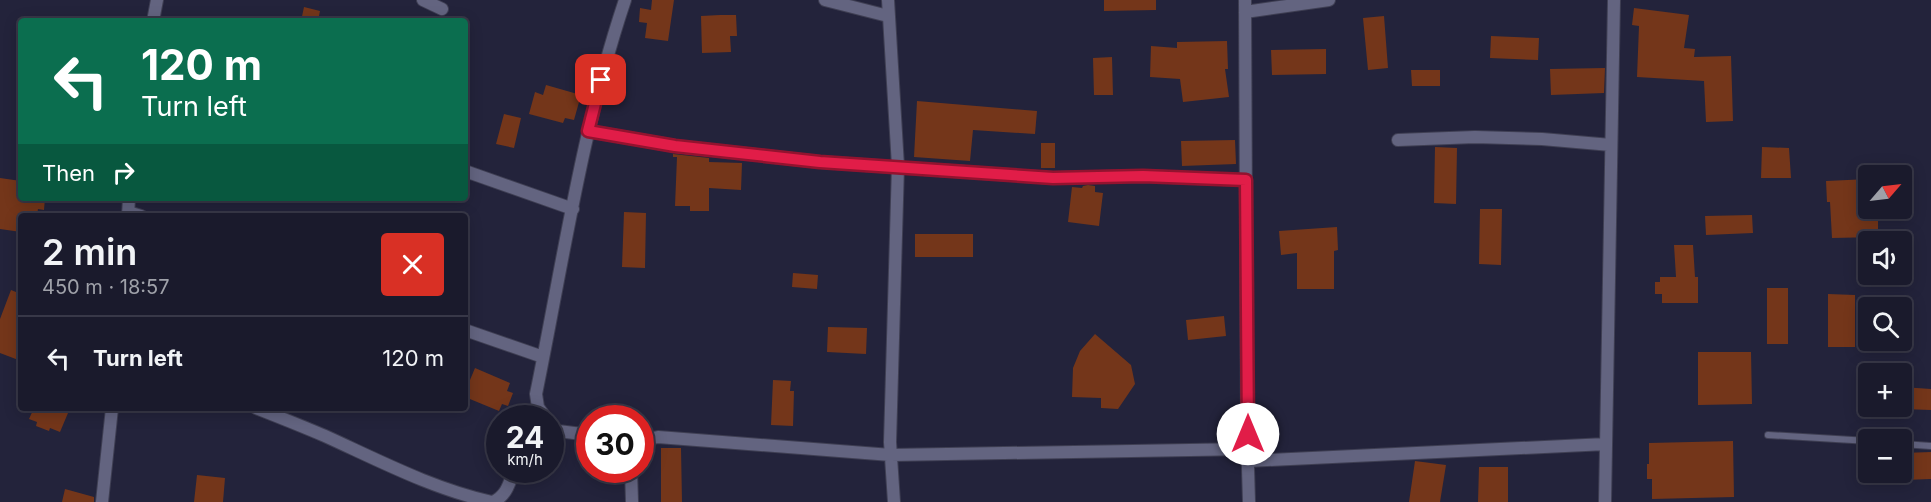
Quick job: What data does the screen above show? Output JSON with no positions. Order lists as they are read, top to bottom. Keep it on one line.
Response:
{"north":"top right","page":{"turn":["120 m","Turn left"],"then":"Then","map_buttons":["+","−"],"heading":["2 min","450 m · 18:57"],"list":[{"name":"Turn left","value":"120 m"}],"speed":"24 km/h","limit":"30"}}
